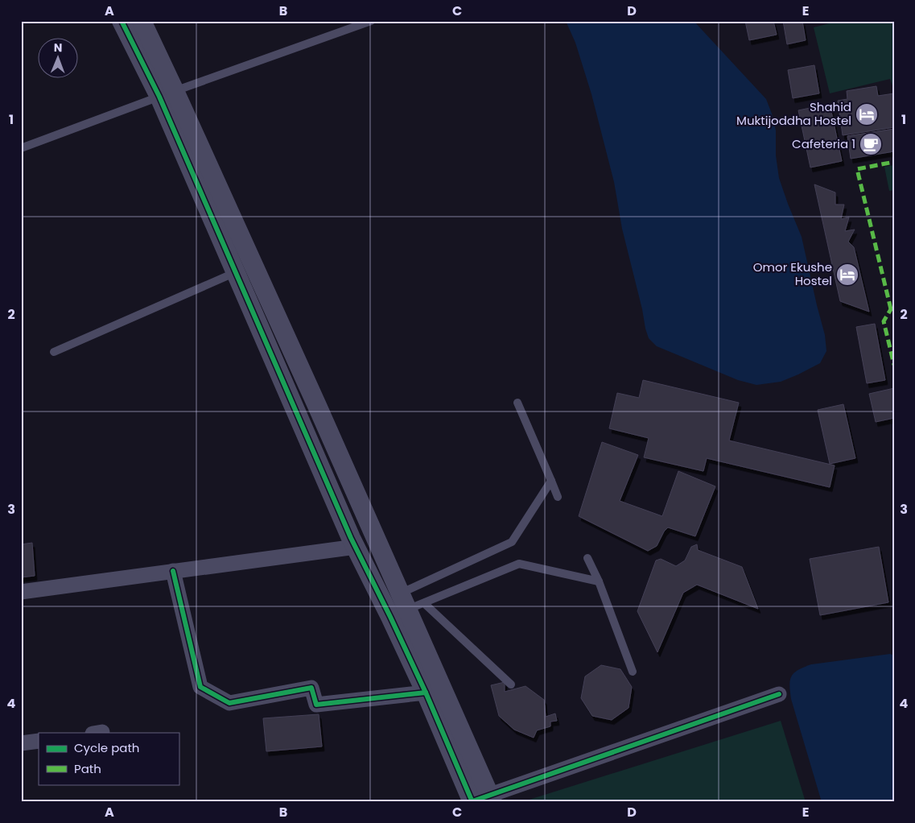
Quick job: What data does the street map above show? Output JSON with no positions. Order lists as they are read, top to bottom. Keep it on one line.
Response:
{"places":{"hotel":["Shahid Muktijoddha Hostel","Omor Ekushe Hostel"],"cafe":["Cafeteria 1"]},"legend":["Cycle path","Path"],"north":"top","grid":{"columns":["A","B","C","D","E"],"rows":["1","2","3","4"]}}
